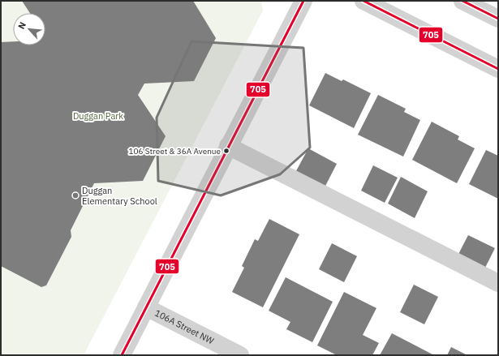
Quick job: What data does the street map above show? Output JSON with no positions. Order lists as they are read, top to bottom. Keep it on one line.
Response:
{"streets":{"street":["106A Street NW"]},"parks":["Duggan Park"],"places":["106 Street & 36A Avenue","Duggan Elementary School"],"lines":["transit line 705"],"north":"top left"}
